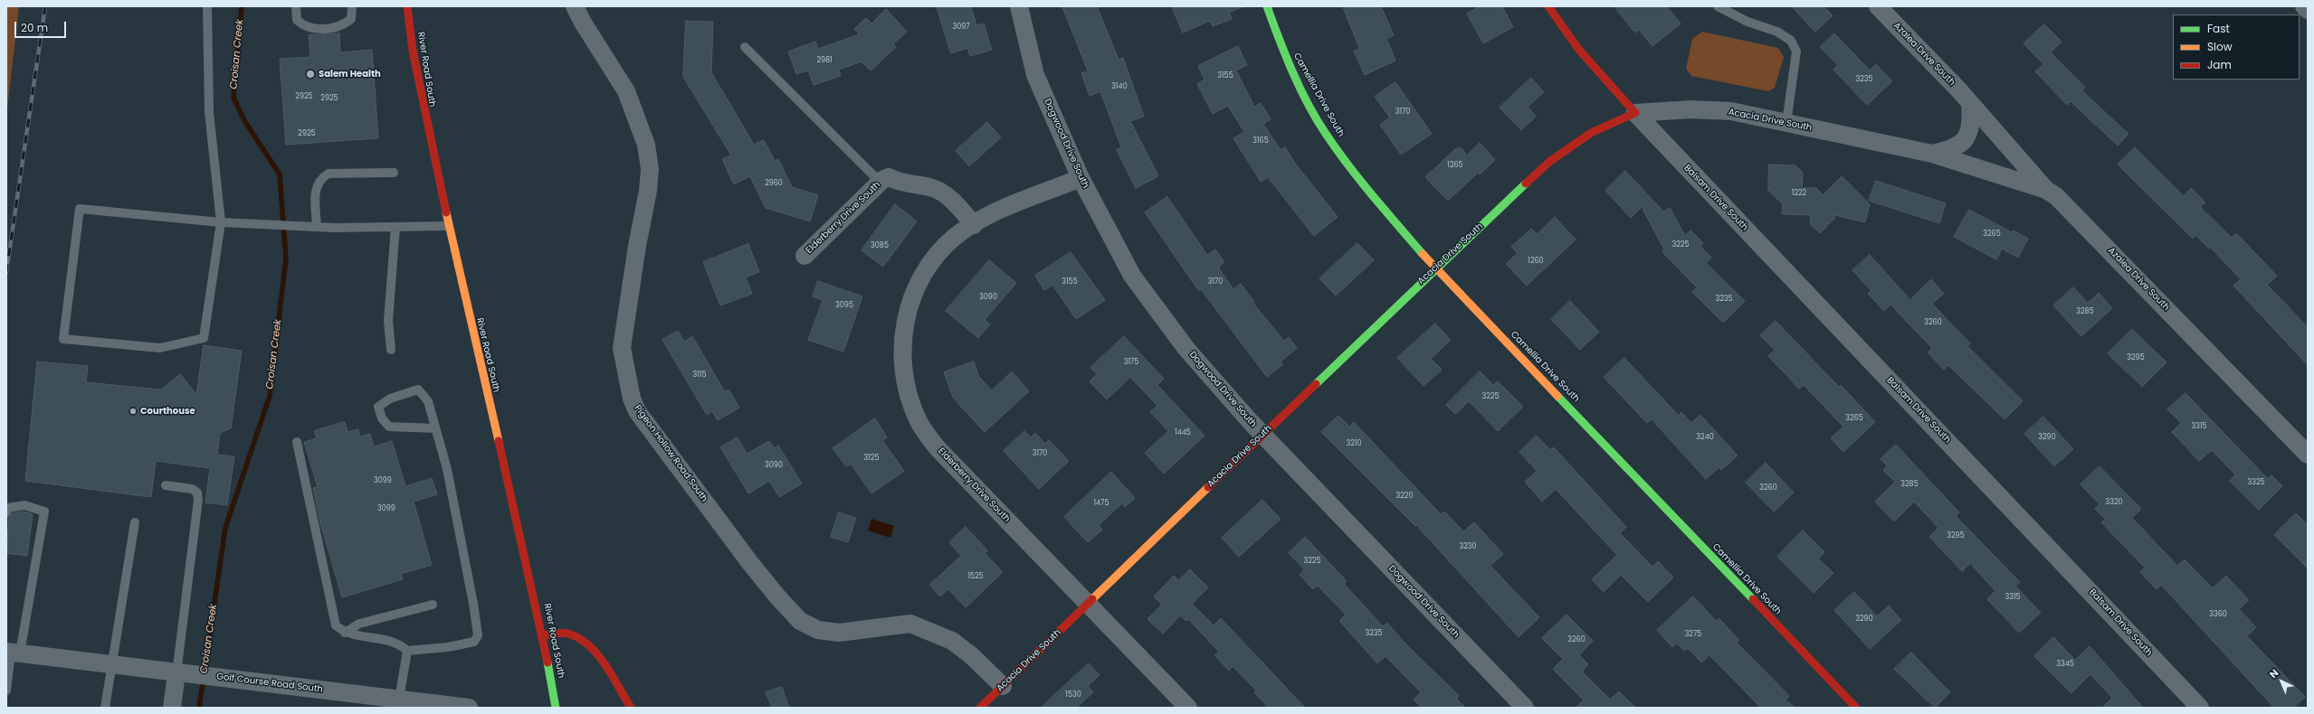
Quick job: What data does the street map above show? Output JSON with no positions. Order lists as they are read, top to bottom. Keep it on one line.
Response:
{"streets":{"street":["Azalea Drive South","River Road South","Camellia Drive South","Acacia Drive South","Dogwood Drive South","Balsam Drive South","Elderberry Drive South","Pigeon Hollow Road South","Golf Course Road South"]},"crossings":[["Azalea Drive South","Acacia Drive South"],["Camellia Drive South","Acacia Drive South"],["Acacia Drive South","Dogwood Drive South"],["Acacia Drive South","Balsam Drive South"],["Acacia Drive South","Elderberry Drive South"],["Acacia Drive South","Pigeon Hollow Road South"],["Dogwood Drive South","Elderberry Drive South"]],"water":["Croisan Creek"],"places":["Salem Health","Courthouse"],"house_numbers":["3097","2981","3155","3235","3140","2925","2925","3170","2925","3165","1265","2960","1222","3265","3225","3085","1260","3155","3170","3090","3235","3095","3285","3260","3295","3175","3115","3225","3265","3315","1445","3240","3290","3210","3170","3125","3090","3099","3325","3285","3260","3220","3320","1475","3099","3295","3230","3225","1525","3315","3360","3290","3235","3275","3260","3345","1530"],"legend":["Fast","Slow","Jam"],"scale_bar":"20 m","north":"top left"}
